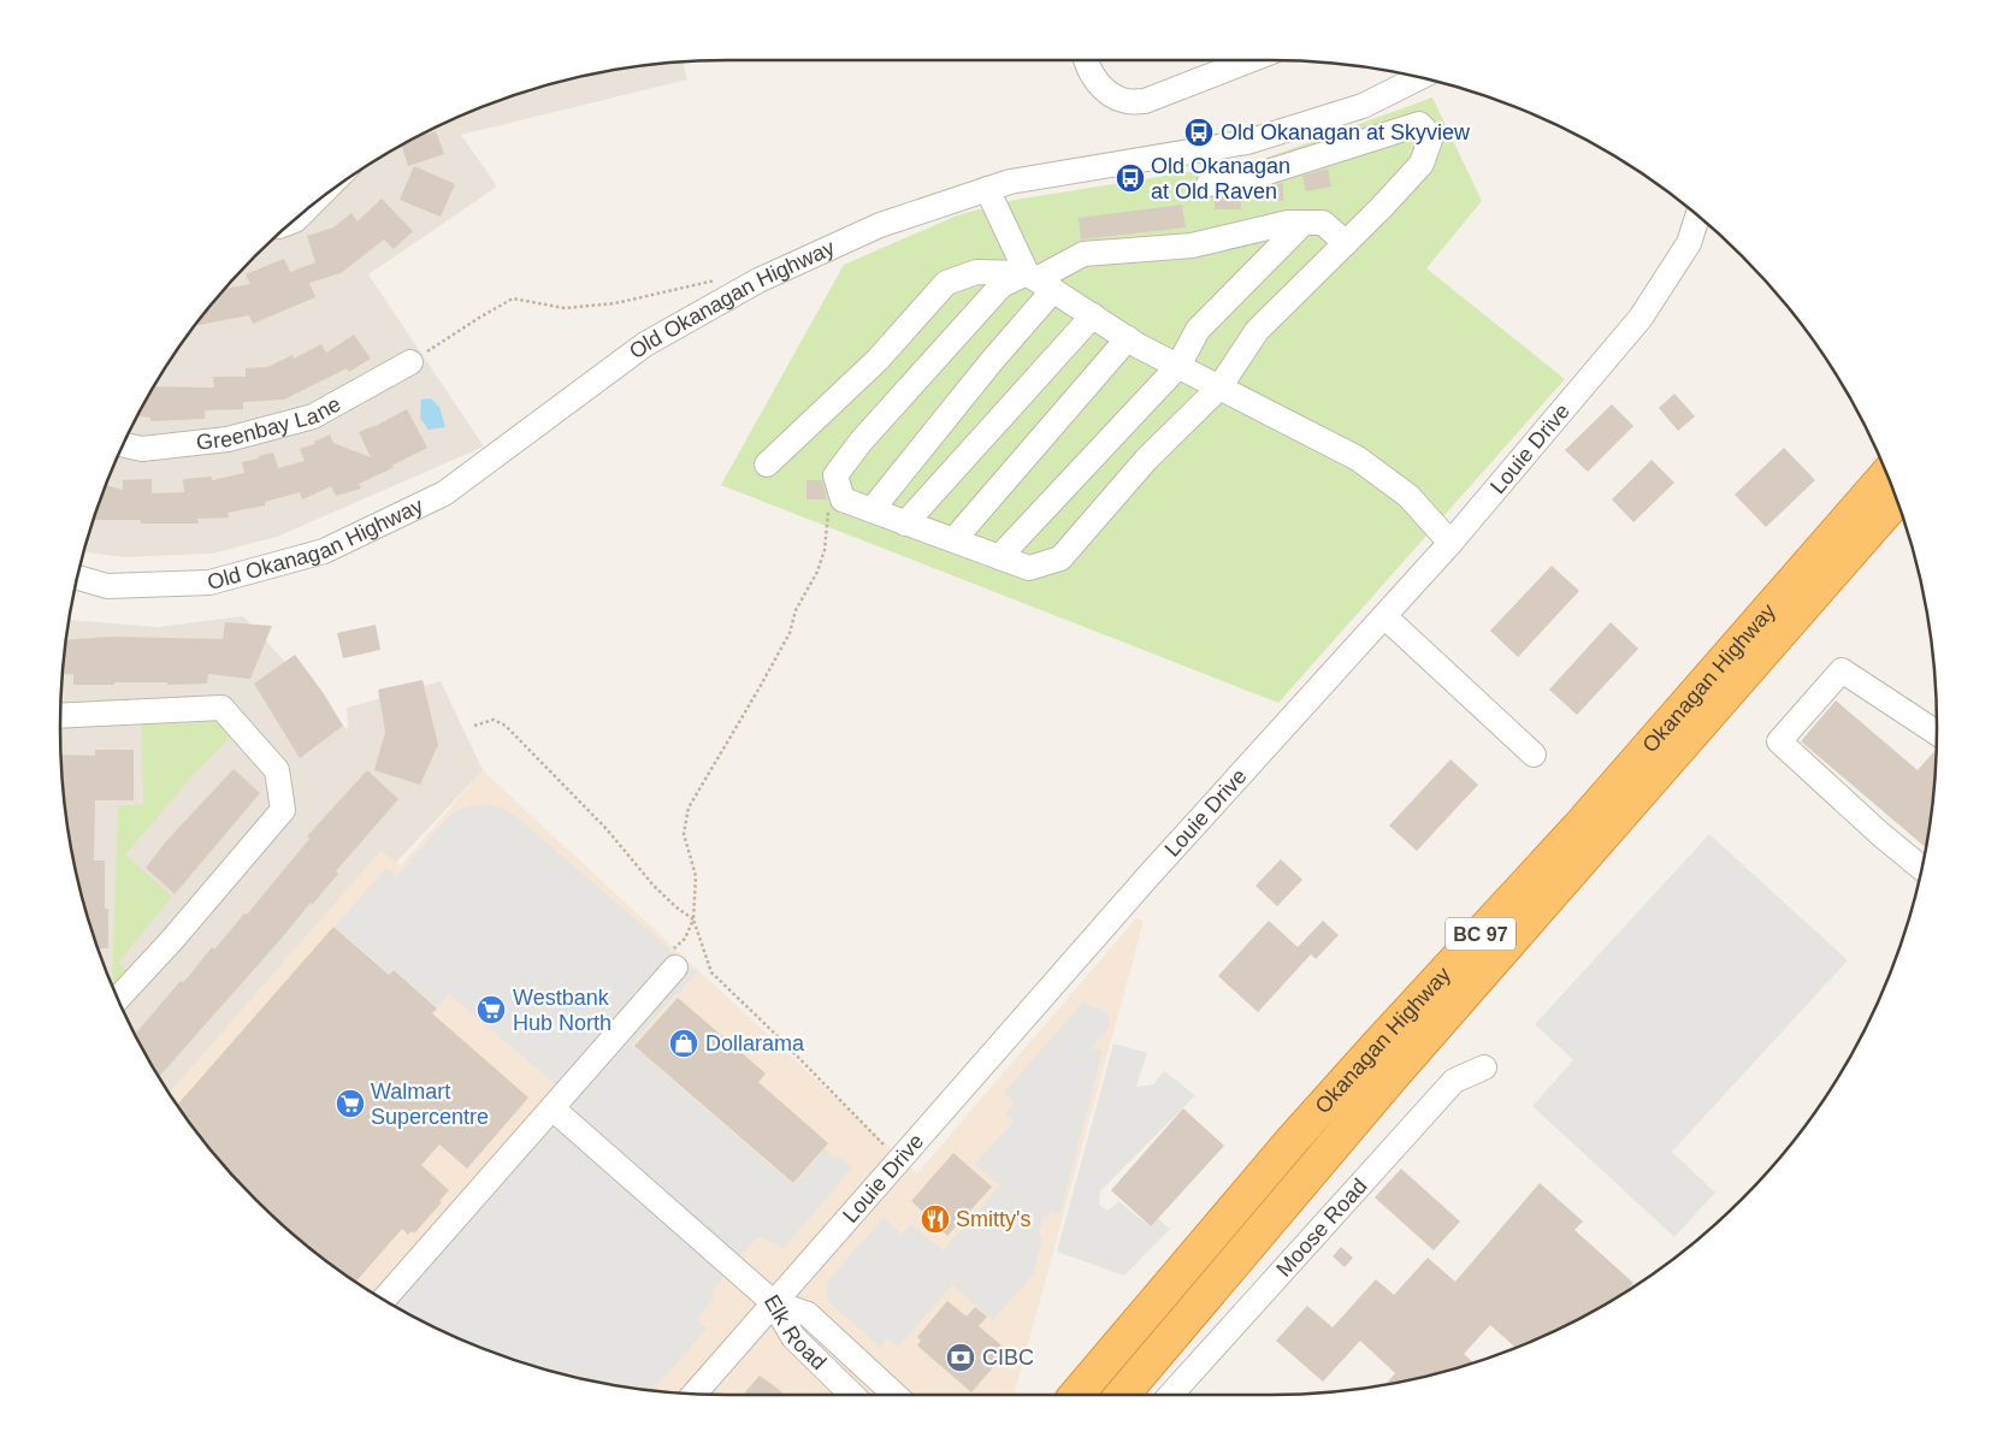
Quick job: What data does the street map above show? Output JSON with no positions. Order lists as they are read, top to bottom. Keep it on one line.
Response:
{"streets":{"highway":["Okanagan Highway","BC 97"],"street":["Old Okanagan Highway","Greenbay Lane","Louie Drive","Moose Road","Elk Road"]},"crossings":[["Louie Drive","Elk Road"]],"places":{"bus stop":["Old Okanagan at Skyview","Old Okanagan at Old Raven"],"supermarket":["Westbank Hub North","Walmart Supercentre"],"shop":["Dollarama"],"restaurant":["Smitty's"],"bank":["CIBC"]}}
